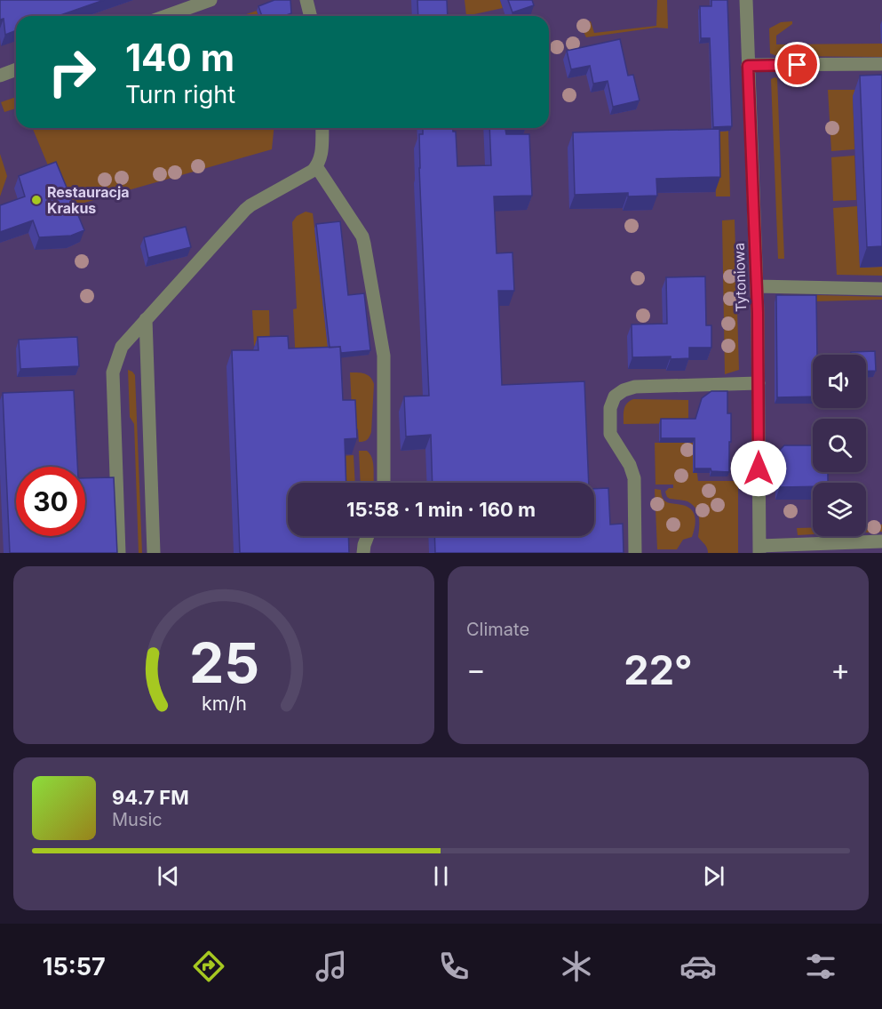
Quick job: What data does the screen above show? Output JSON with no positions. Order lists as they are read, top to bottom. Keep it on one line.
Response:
{"streets":{"street":["Tytoniowa"]},"places":["Restauracja Krakus"],"page":{"turn":["140 m","Turn right"],"limit":"30","trip":"15:58 · 1 min · 160 m","tile":"Climate","heat":["−","22°","+"],"song":["94.7 FM","Music"],"tabs":"15:57","gauge":["25","km/h"]}}
